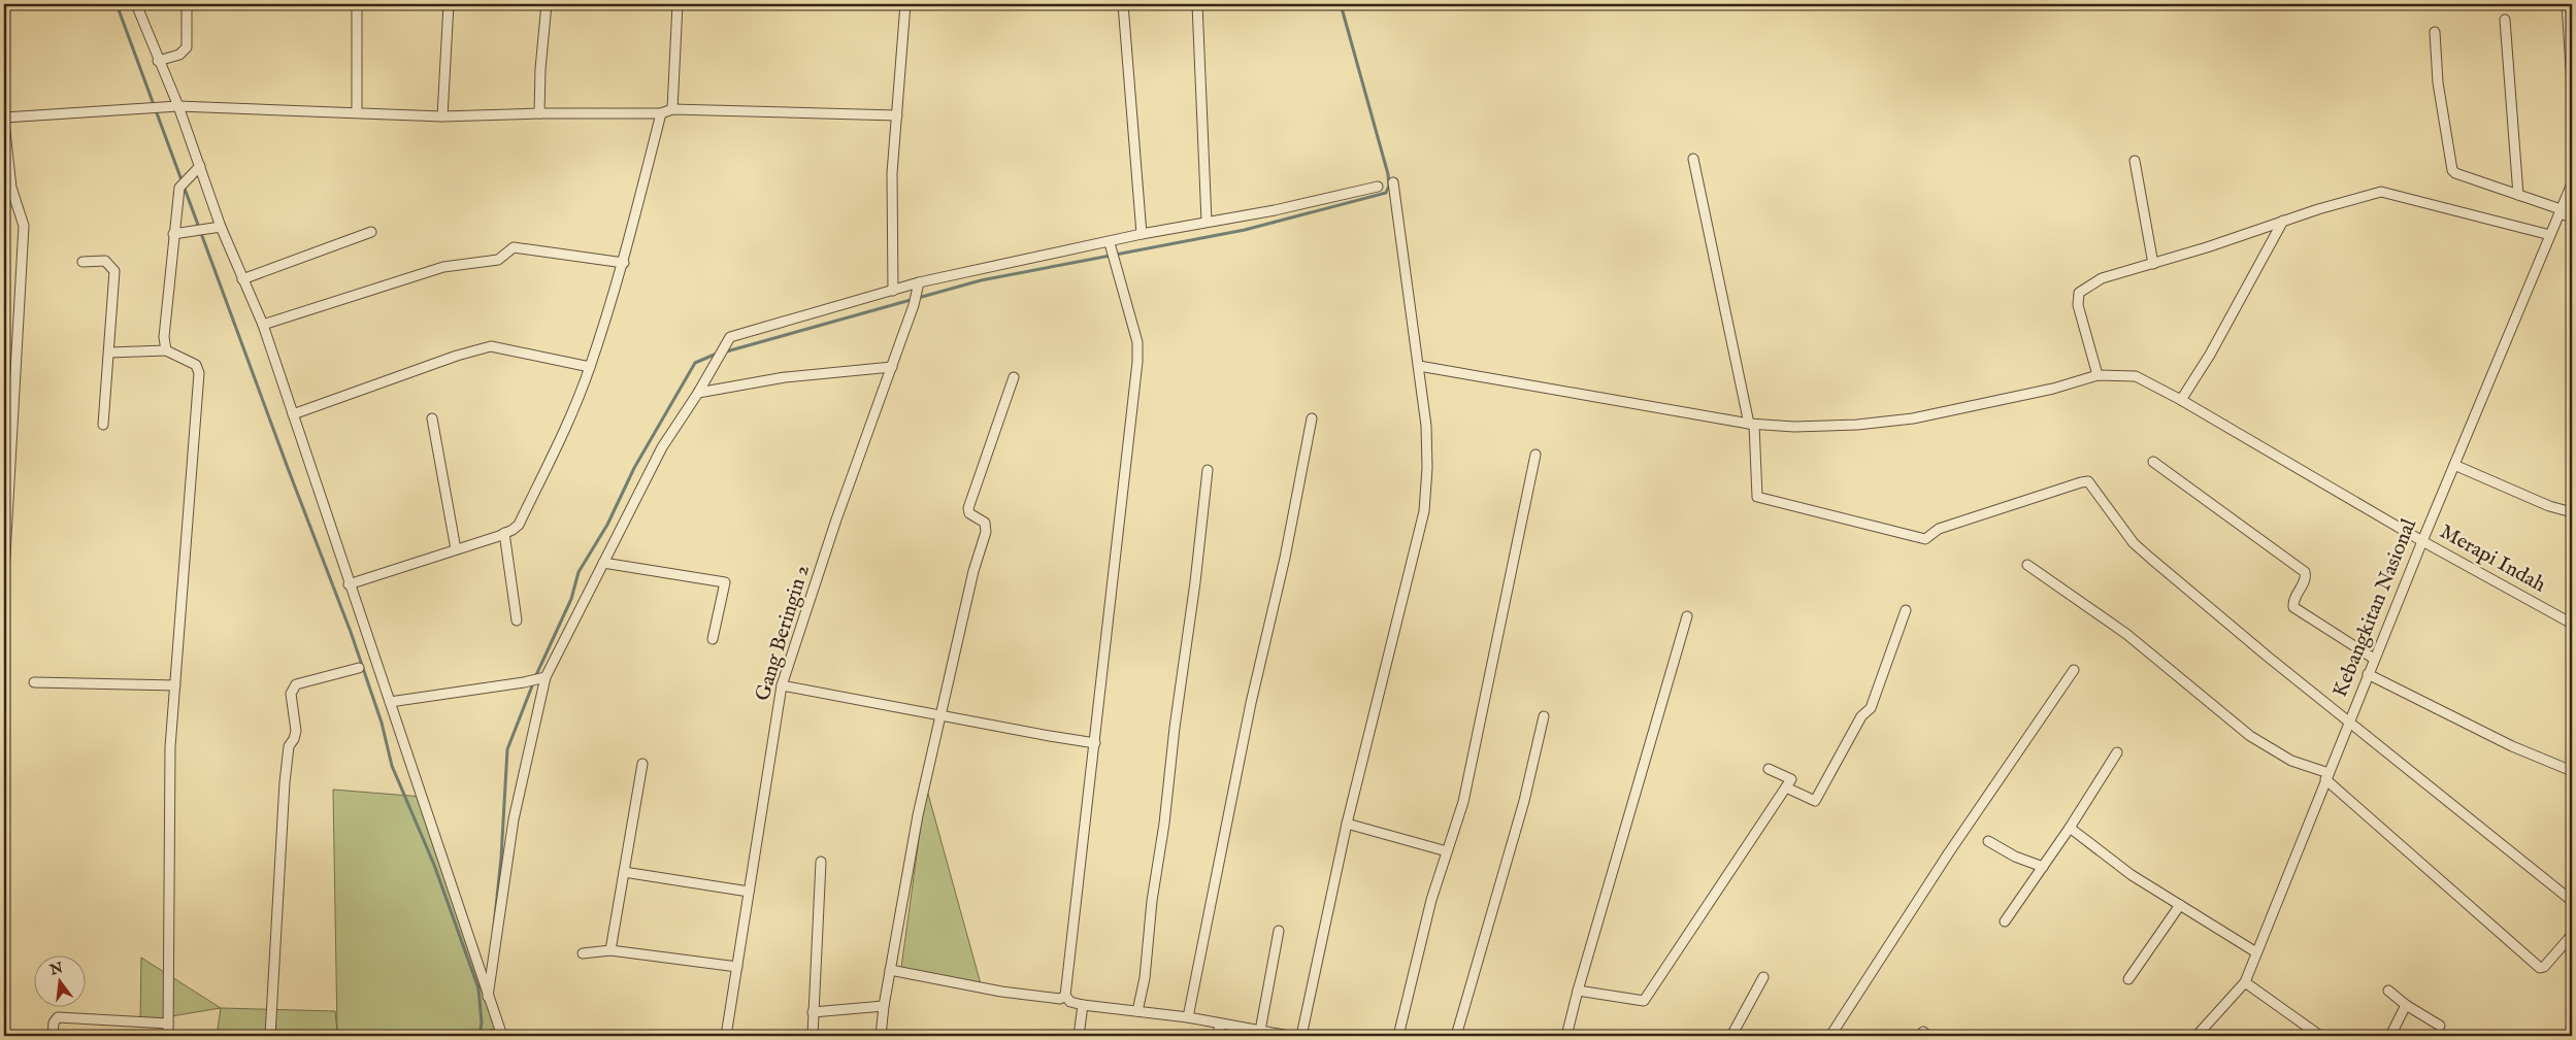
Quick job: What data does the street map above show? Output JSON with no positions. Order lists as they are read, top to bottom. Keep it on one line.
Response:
{"streets":{"street":["Merapi Indah","Kebangkitan Nasional","Gang Beringin 2"]},"crossings":[["Merapi Indah","Kebangkitan Nasional"]],"north":"top"}
